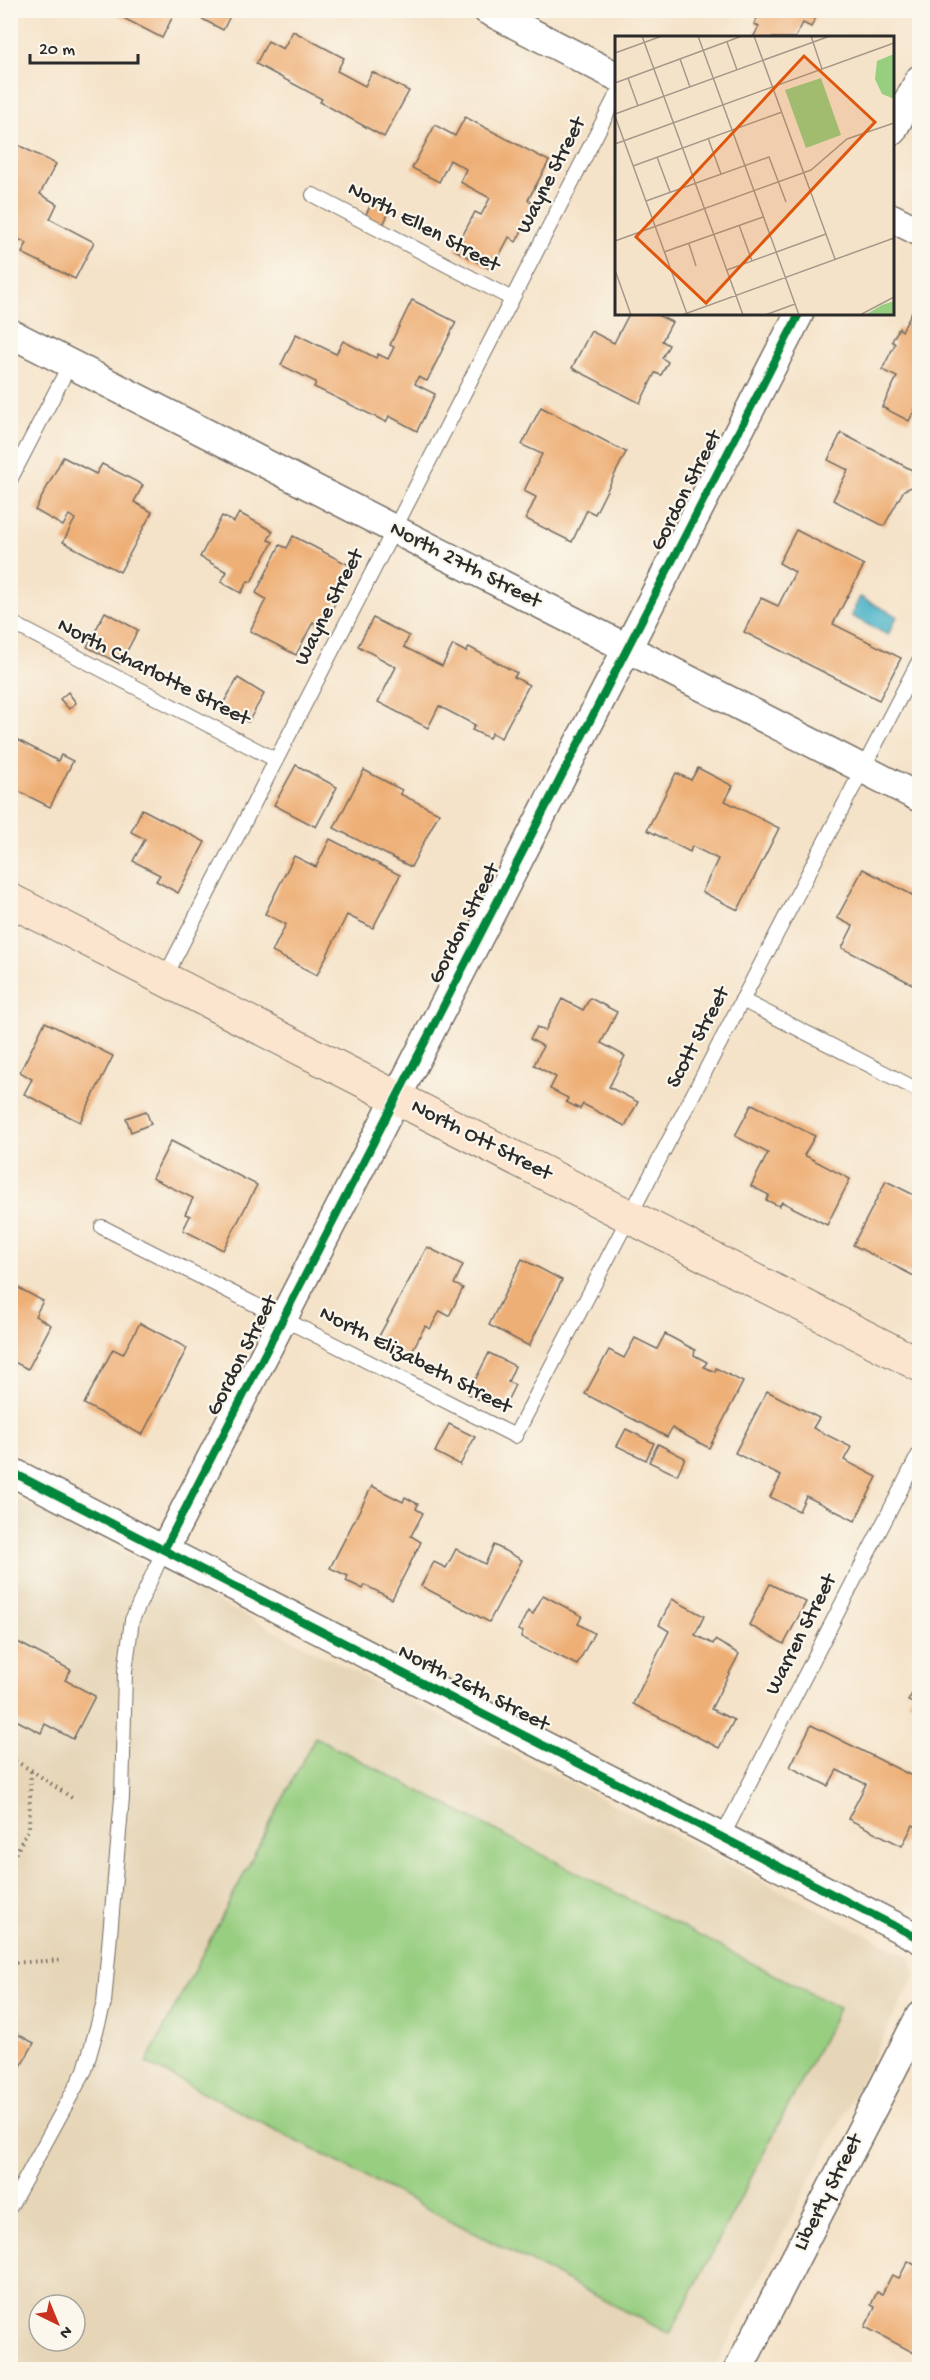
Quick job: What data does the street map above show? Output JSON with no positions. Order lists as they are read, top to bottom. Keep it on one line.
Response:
{"streets":{"street":["Gordon Street","North 27th Street","North Ott Street","North 26th Street","Liberty Street"],"lane":["Wayne Street","North Ellen Street","North Charlotte Street","Scott Street","North Elizabeth Street","Warren Street"]},"crossings":[["Wayne Street","North Ellen Street"],["Wayne Street","North 27th Street"],["Wayne Street","North Charlotte Street"],["Wayne Street","North Ott Street"],["Gordon Street","North 27th Street"],["Gordon Street","North Ott Street"],["Gordon Street","North Elizabeth Street"],["Gordon Street","North 26th Street"],["North 27th Street","Scott Street"],["Scott Street","North Ott Street"],["Scott Street","North Elizabeth Street"],["Warren Street","North 26th Street"]],"scale_bar":"20 m","north":"bottom right"}
